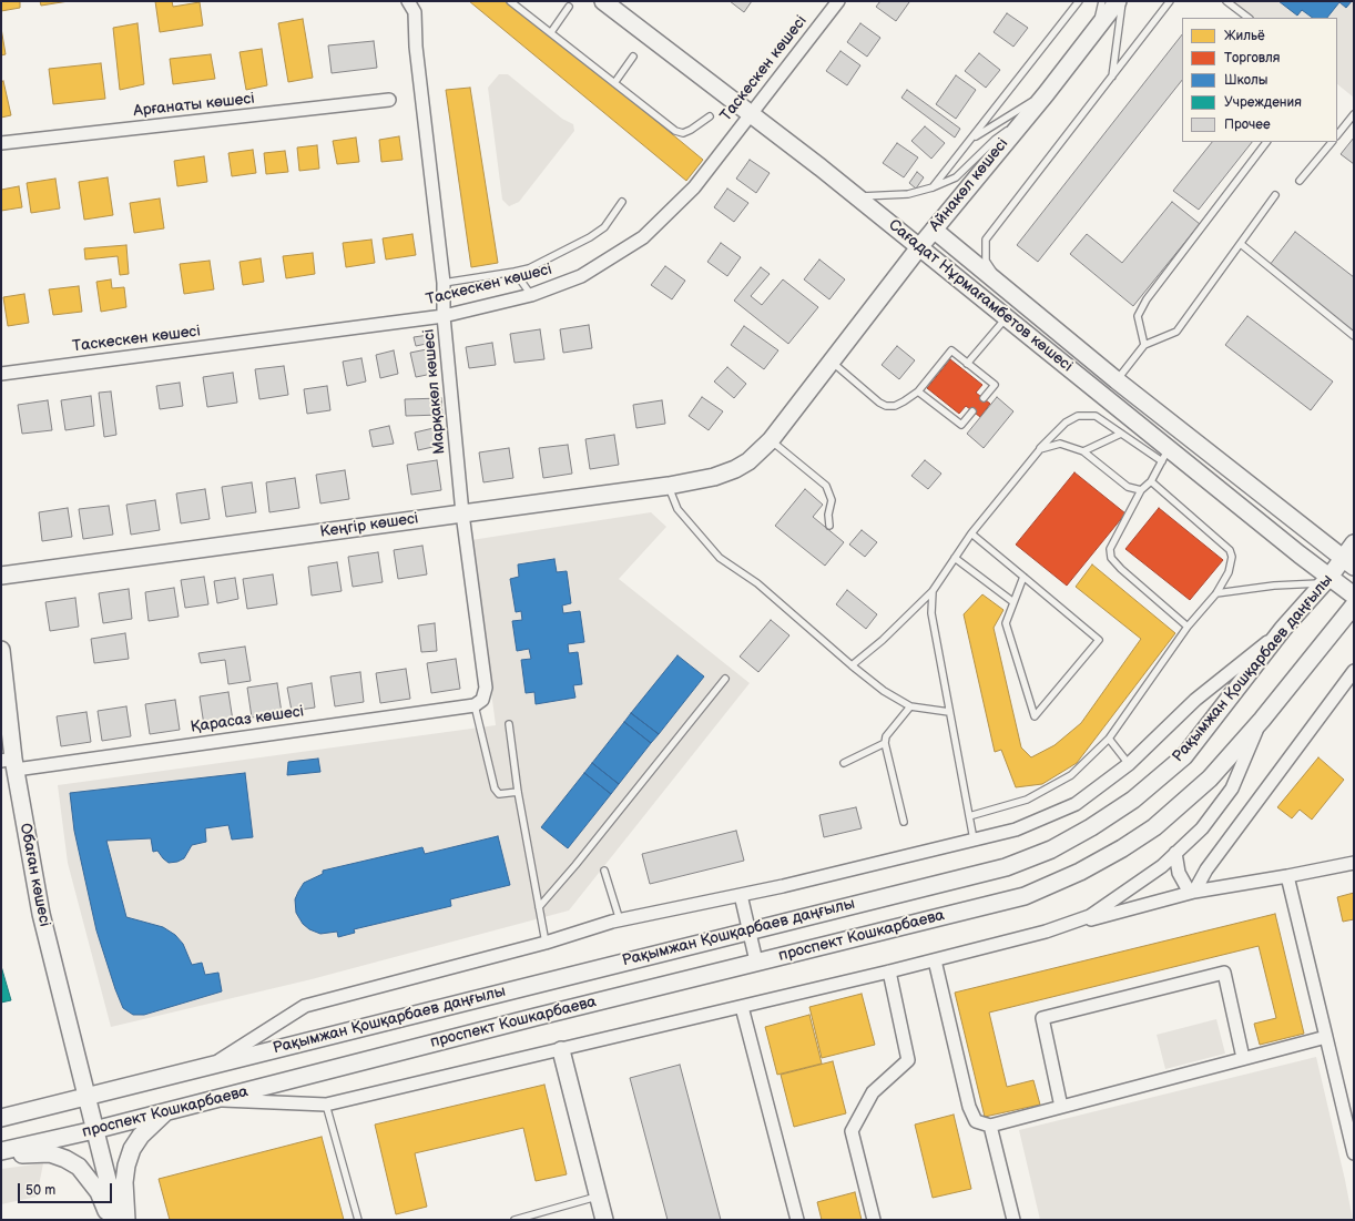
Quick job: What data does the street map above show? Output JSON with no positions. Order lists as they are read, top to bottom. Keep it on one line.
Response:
{"streets":{"street":["Таскескен көшесі","Арғанаты көшесі","Айнакөл көшесі","Сағадат Нұрмағамбетов көшесі","Марқакөл көшесі","Кеңгір көшесі","Рақымжан Қошқарбаев даңғылы","Қарасаз көшесі","Обаған көшесі","проспект Кошкарбаева"]},"crossings":[["Таскескен көшесі","Сағадат Нұрмағамбетов көшесі"],["Таскескен көшесі","Марқакөл көшесі"],["Айнакөл көшесі","Сағадат Нұрмағамбетов көшесі"],["Айнакөл көшесі","Кеңгір көшесі"],["Сағадат Нұрмағамбетов көшесі","Рақымжан Қошқарбаев даңғылы"],["Марқакөл көшесі","Кеңгір көшесі"],["Марқакөл көшесі","Қарасаз көшесі"],["Рақымжан Қошқарбаев даңғылы","Обаған көшесі"],["Қарасаз көшесі","Обаған көшесі"],["Обаған көшесі","проспект Кошкарбаева"]],"legend":["Жильё","Торговля","Школы","Учреждения","Прочее"],"scale_bar":"50 m"}
